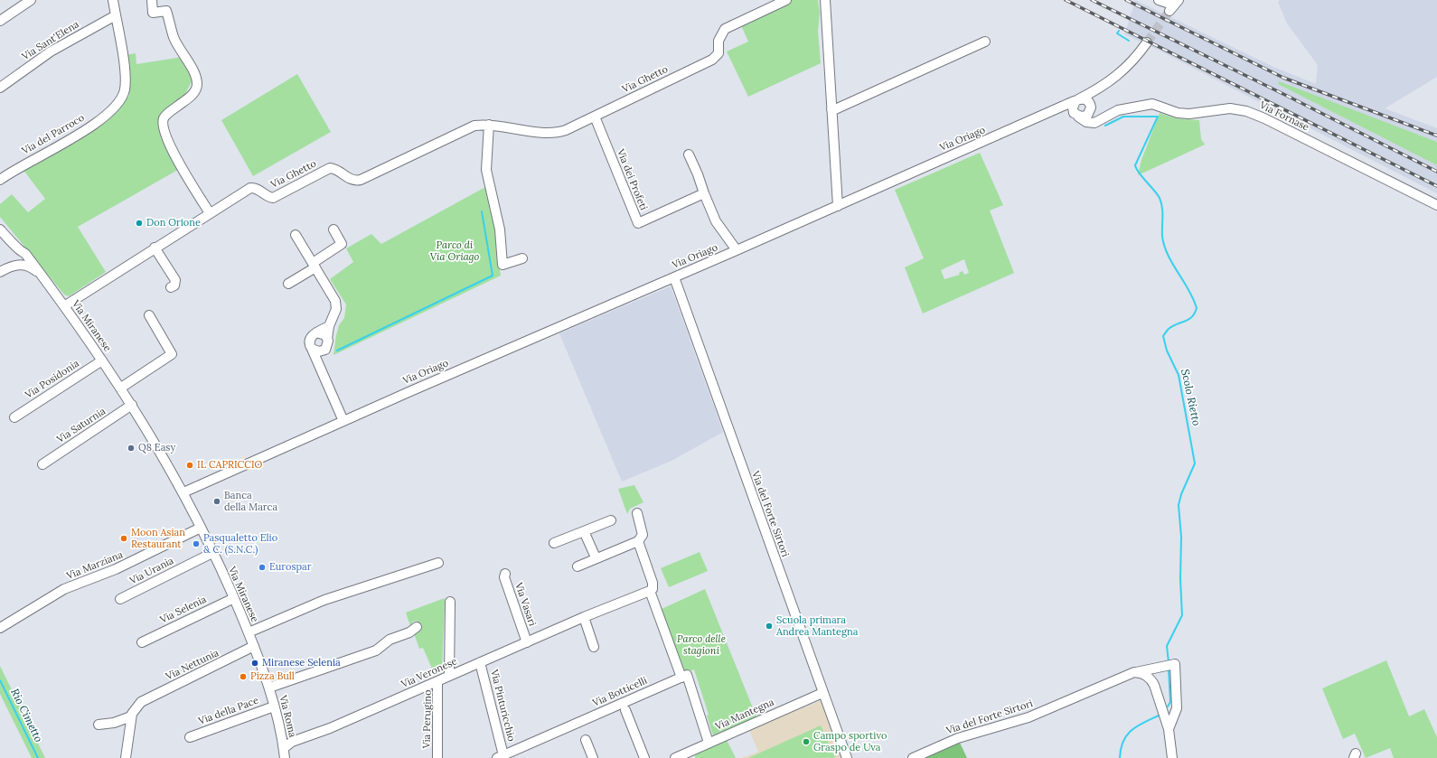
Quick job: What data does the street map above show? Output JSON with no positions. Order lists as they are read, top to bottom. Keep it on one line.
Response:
{"streets":{"street":["Via Sant'Elena","Via Ghetto","Via Fornase","Via del Parroco","Via Oriago","Via dei Profeti","Via Miranese","Via Posidonia","Via Saturnia","Via del Forte Sirtori","Via Marziana","Via Urania","Via Vasari","Via Selenia","Via Nettunia","Via Veronese","Via Botticelli","Via Pinturicchio","Via della Pace","Via Mantegna","Via Roma","Via Perugino"]},"crossings":[["Via Sant'Elena","Via del Parroco"],["Via Ghetto","Via dei Profeti"],["Via Ghetto","Via Miranese"],["Via Fornase","Via Oriago"],["Via Oriago","Via Miranese"],["Via Oriago","Via del Forte Sirtori"],["Via Miranese","Via Posidonia"],["Via Miranese","Via Saturnia"],["Via Miranese","Via Marziana"],["Via Miranese","Via Urania"],["Via Miranese","Via Selenia"],["Via Miranese","Via Nettunia"],["Via Miranese","Via Roma"],["Via del Forte Sirtori","Via Mantegna"],["Via Vasari","Via Veronese"],["Via Veronese","Via Pinturicchio"],["Via Veronese","Via Roma"],["Via Veronese","Via Perugino"],["Via Botticelli","Via Pinturicchio"],["Via della Pace","Via Roma"]],"water":["Scolo Rietto","Rio Cimetto"],"parks":["Parco di Via Oriago","Parco delle stagioni"],"places":["Don Orione","Q8 Easy","IL CAPRICCIO","Banca della Marca","Moon Asian Restaurant","Pasqualetto Elio & C. (S.N.C.)","Eurospar","Scuola primara Andrea Mantegna","Miranese Selenia","Pizza Bull","Campo sportivo Graspo de Uva"]}
